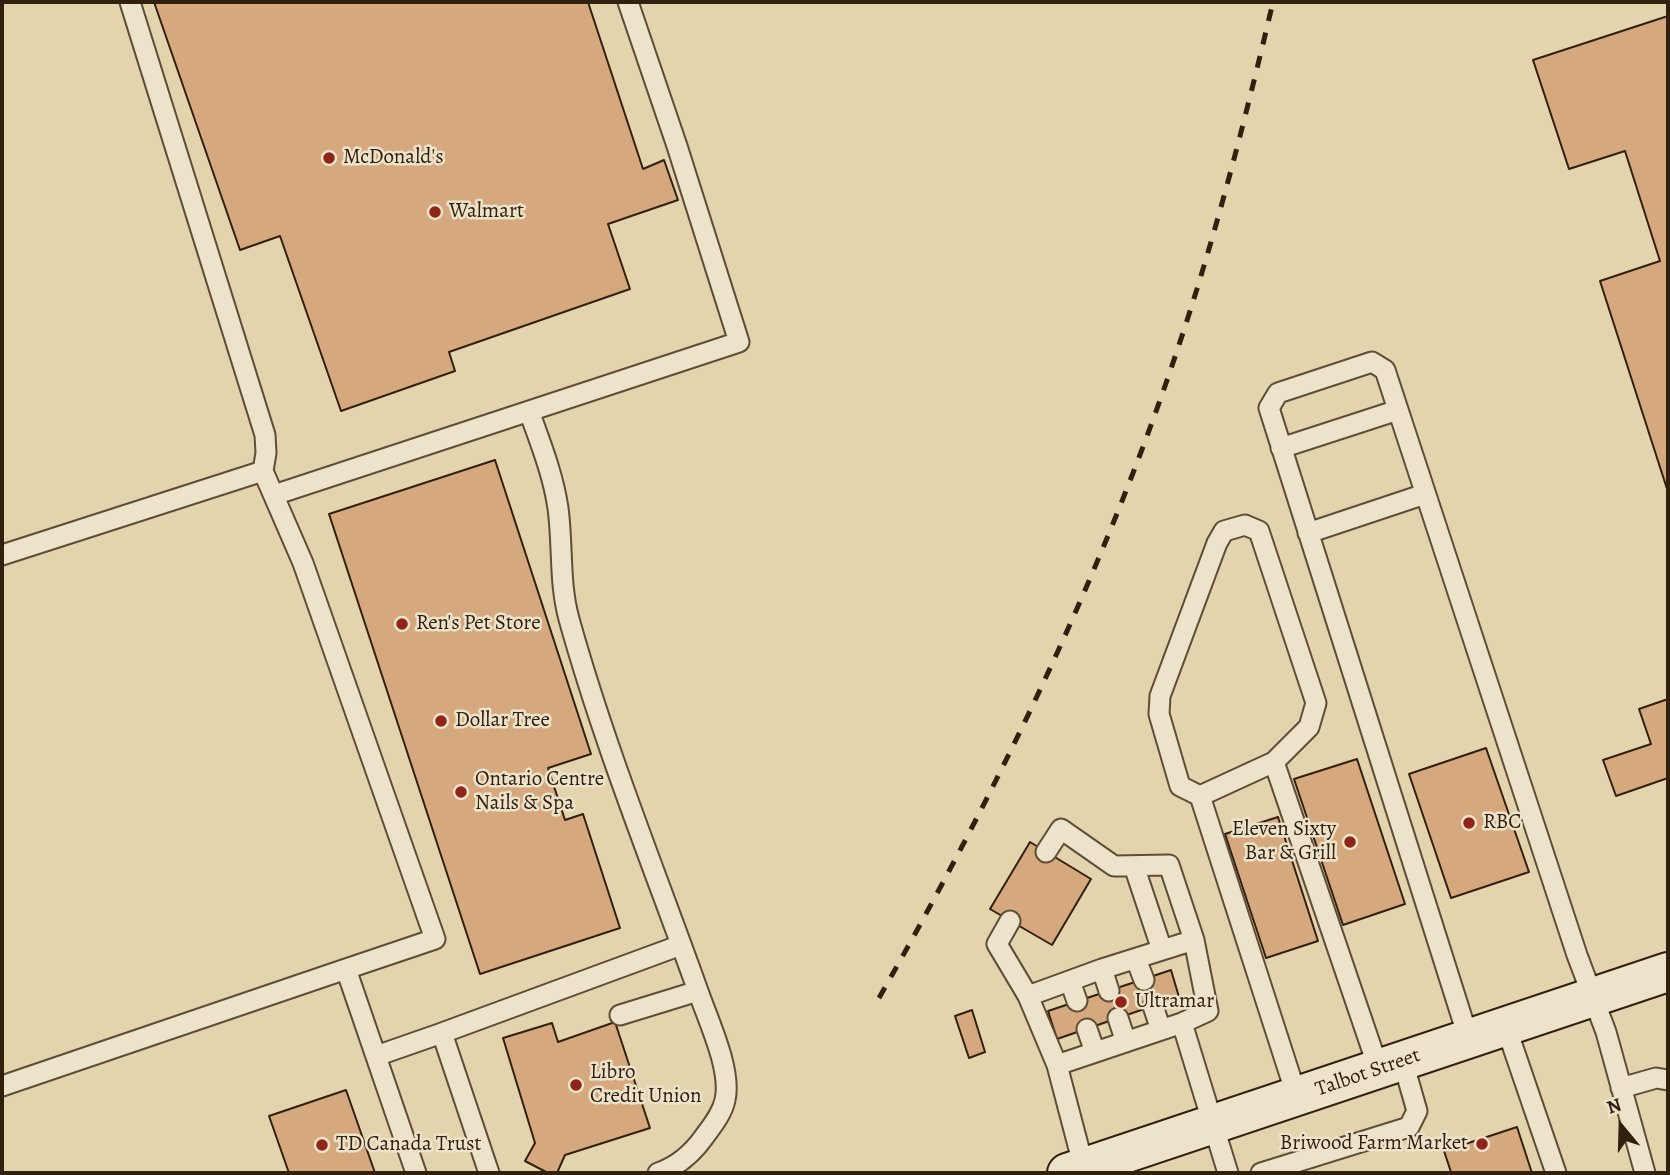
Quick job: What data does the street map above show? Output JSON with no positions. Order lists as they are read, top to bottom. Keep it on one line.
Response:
{"streets":{"main road":["Talbot Street"]},"places":["McDonald's","Walmart","Ren's Pet Store","Dollar Tree","Ontario Centre Nails & Spa","RBC","Eleven Sixty Bar & Grill","Ultramar","Libro Credit Union","Briwood Farm Market","TD Canada Trust"],"north":"top"}
